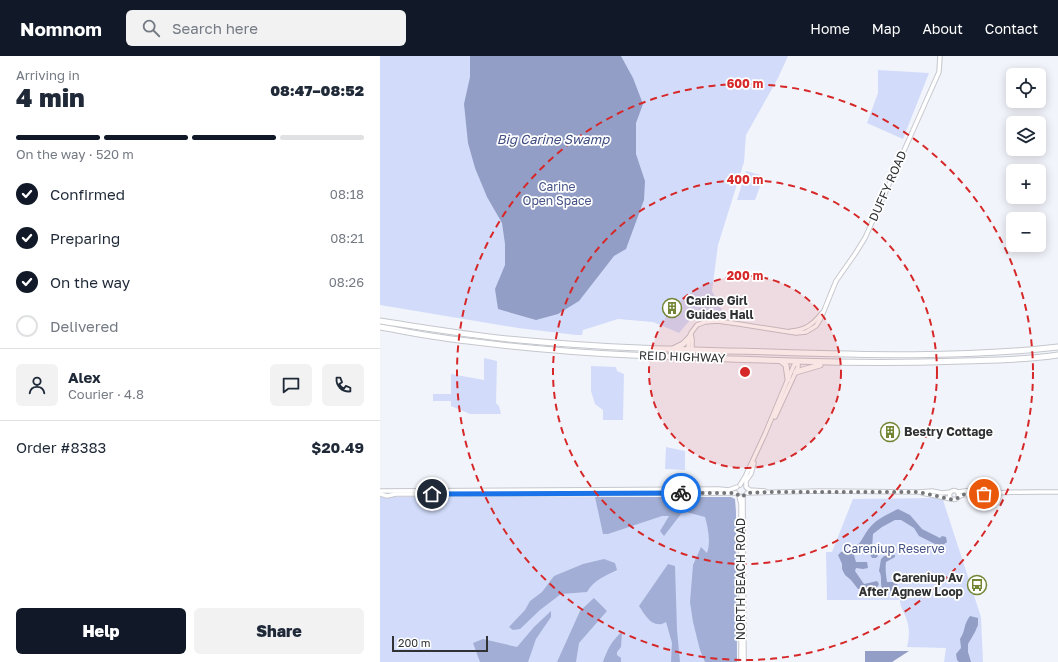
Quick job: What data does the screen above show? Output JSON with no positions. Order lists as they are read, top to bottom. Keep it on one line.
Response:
{"streets":{"highway":["REID HIGHWAY"],"main road":["DUFFY ROAD","NORTH BEACH ROAD"]},"water":["Big Carine Swamp"],"parks":["Carine Open Space","Careniup Reserve"],"places":{"building":["Carine Girl Guides Hall","Bestry Cottage"],"bus stop":["Careniup Av After Agnew Loop"]},"scale_bar":"200 m","page":{"header":"Nomnom","search":"Search here","nav":["Home","Map","About","Contact"],"heading":["4 min","Arriving in","08:47–08:52"],"panel":["Alex","Courier · 4.8","Order #8383","$20.49"],"map_buttons":["+","−"],"bar":"On the way · 520 m","list":[["Confirmed","08:18"],["Preparing","08:21"],["On the way","08:26"],"Delivered"],"buttons":["Help","Share"],"scale":"200 m"},"rings":["600 m","400 m","200 m"]}
